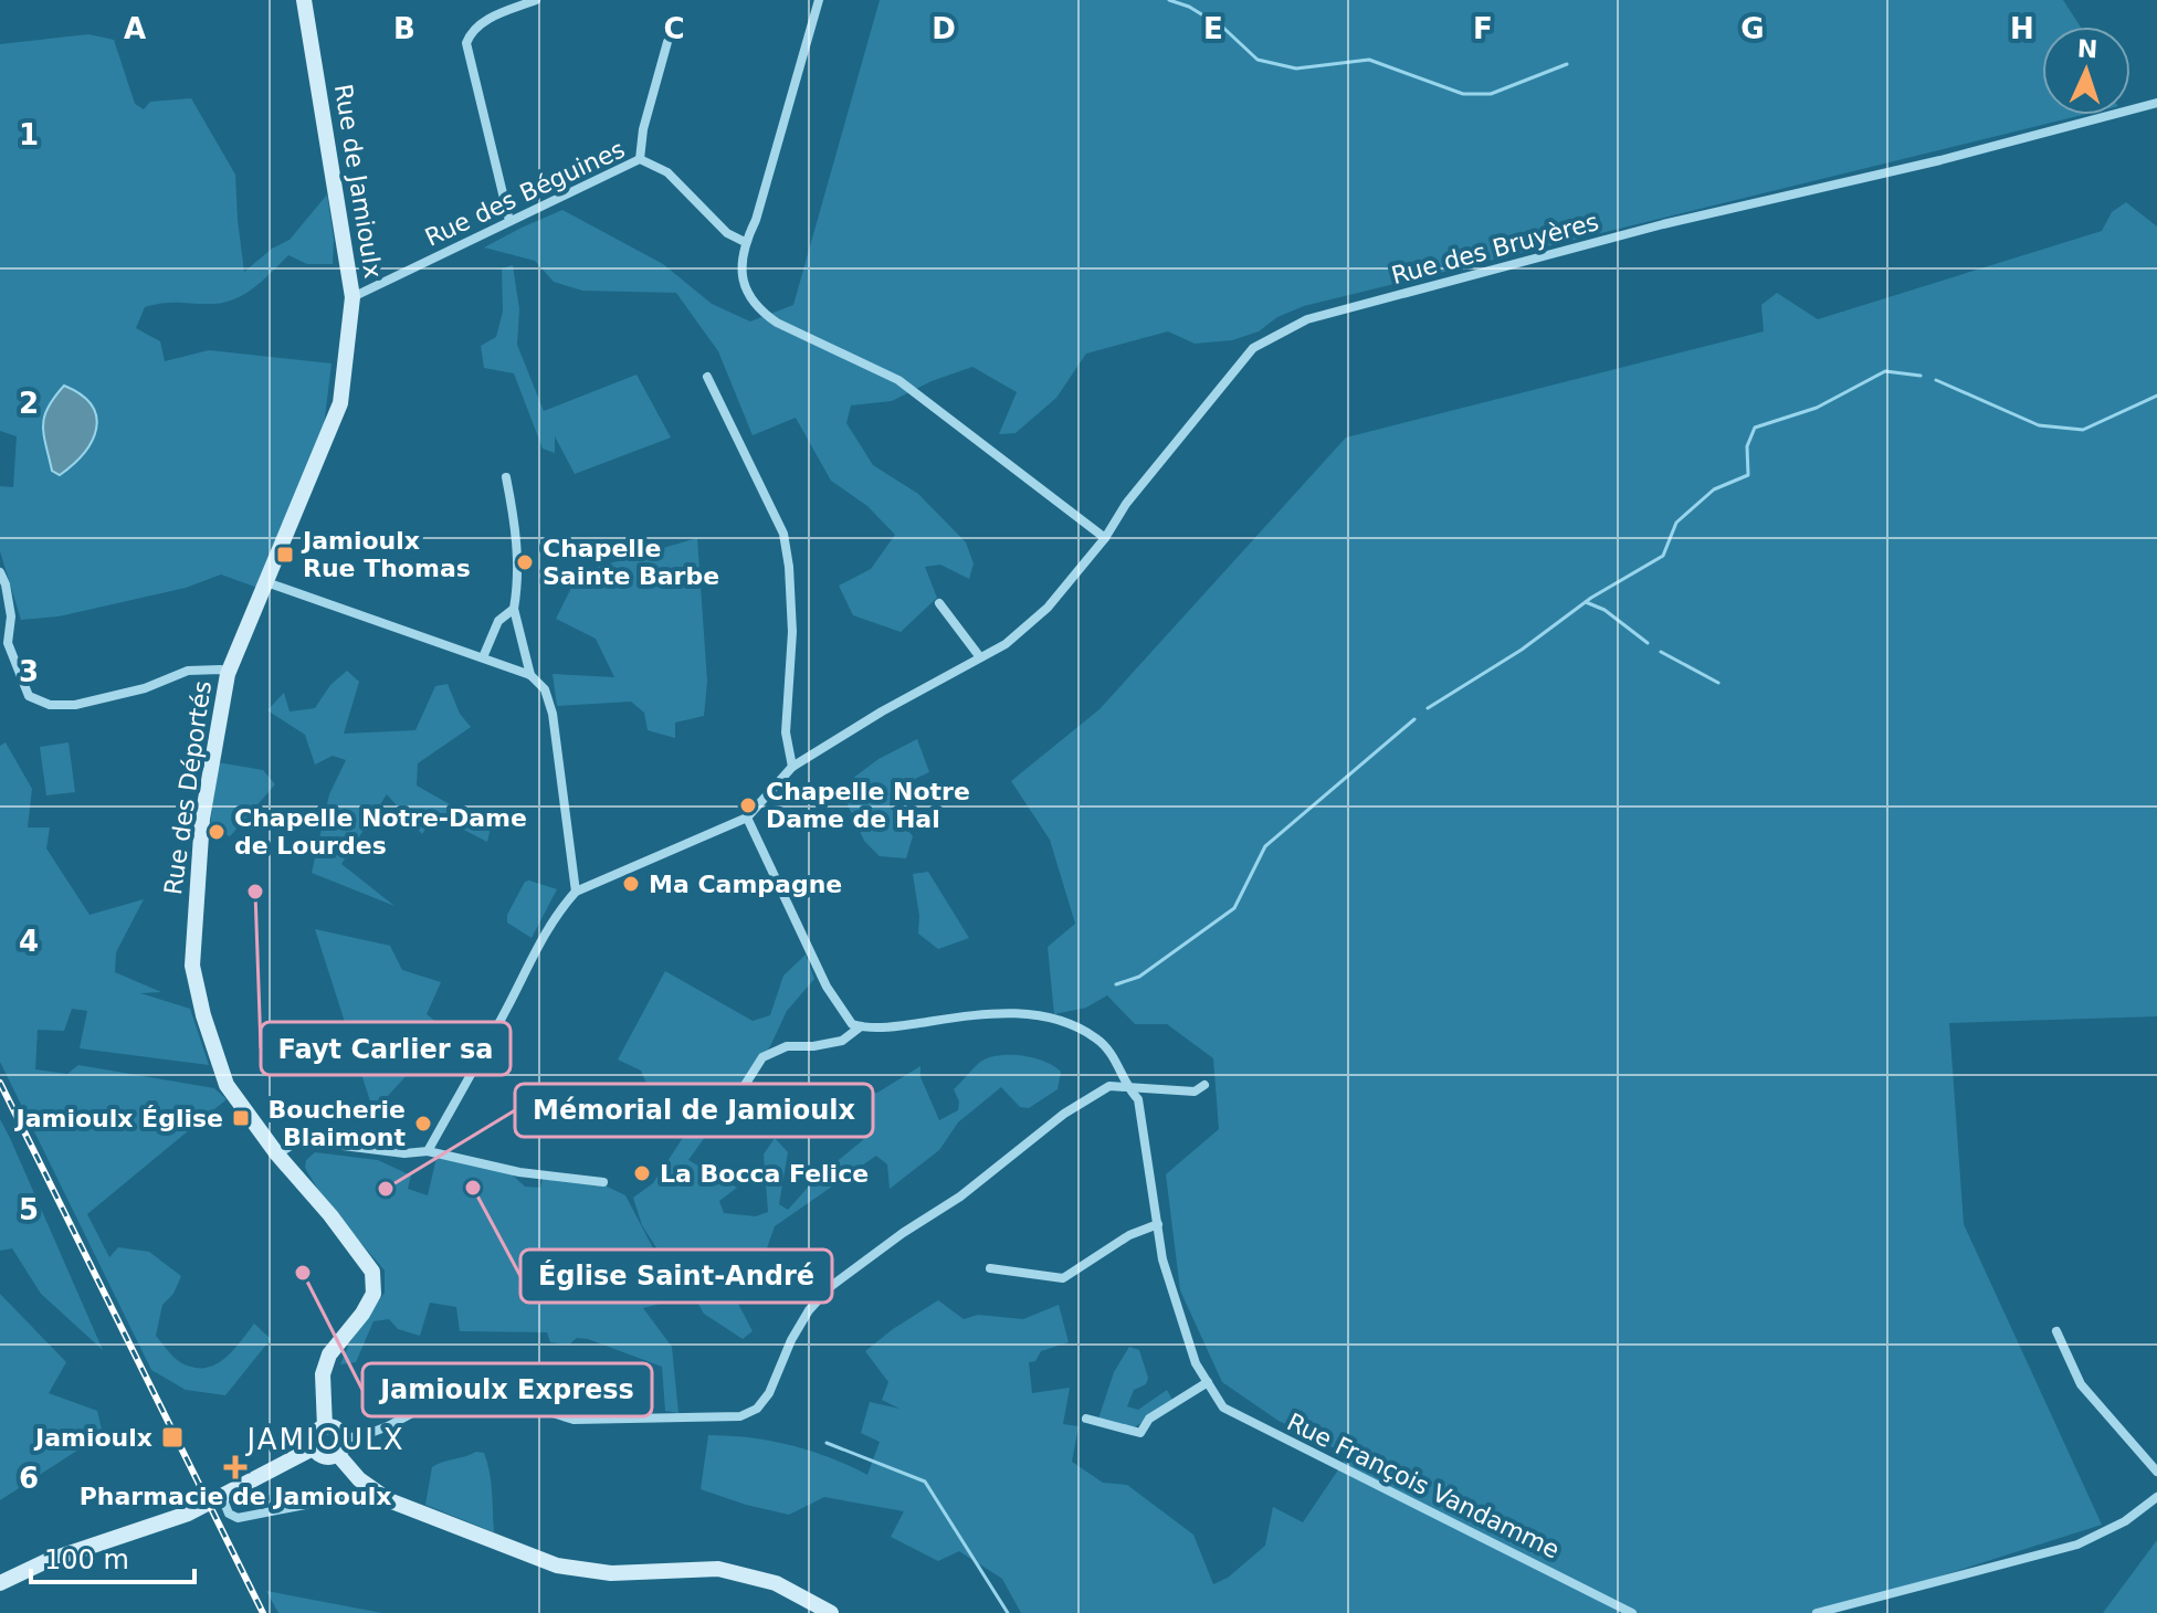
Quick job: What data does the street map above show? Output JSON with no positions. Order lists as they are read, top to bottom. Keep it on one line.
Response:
{"streets":{"street":["Rue de Jamioulx","Rue des Béguines","Rue des Bruyères","Rue des Déportés","Rue François Vandamme"]},"crossings":[["Rue de Jamioulx","Rue des Béguines"],["Rue de Jamioulx","Rue des Déportés"]],"districts":["JAMIOULX"],"places":{"transit":["Jamioulx Rue Thomas","Jamioulx Église","Jamioulx"],"other":["Chapelle Sainte Barbe","Chapelle Notre Dame de Hal","Chapelle Notre-Dame de Lourdes","Ma Campagne","Fayt Carlier sa","Boucherie Blaimont","La Bocca Felice","Église Saint-André","Mémorial de Jamioulx","Jamioulx Express"],"health":["Pharmacie de Jamioulx"]},"scale_bar":"100 m","north":"top","grid":{"columns":["A","B","C","D","E","F","G","H"],"rows":["1","2","3","4","5","6"]}}
